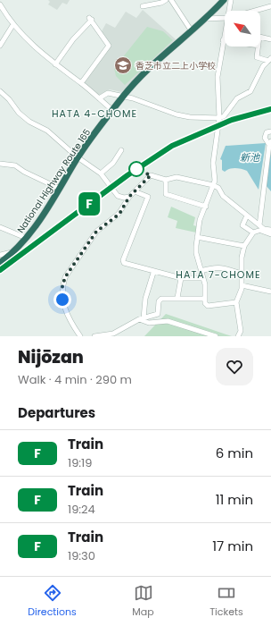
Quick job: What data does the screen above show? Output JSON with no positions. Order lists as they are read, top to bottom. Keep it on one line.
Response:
{"streets":{"highway":["National Highway Route 165"]},"districts":["HATA 4-CHOME","HATA 7-CHOME"],"water":["新池"],"places":{"school or university":["香芝市立二上小学校"]},"north":"top left","page":{"on_map":"F","heading":[["Nijōzan","Walk · 4 min · 290 m"],"Departures"],"list":[{"mark":"F","name":"Train","note":"19:19","value":"6 min"},{"mark":"F","name":"Train","note":"19:24","value":"11 min"},{"mark":"F","name":"Train","note":"19:30","value":"17 min"}],"tabs":["Directions","Map","Tickets"]}}
